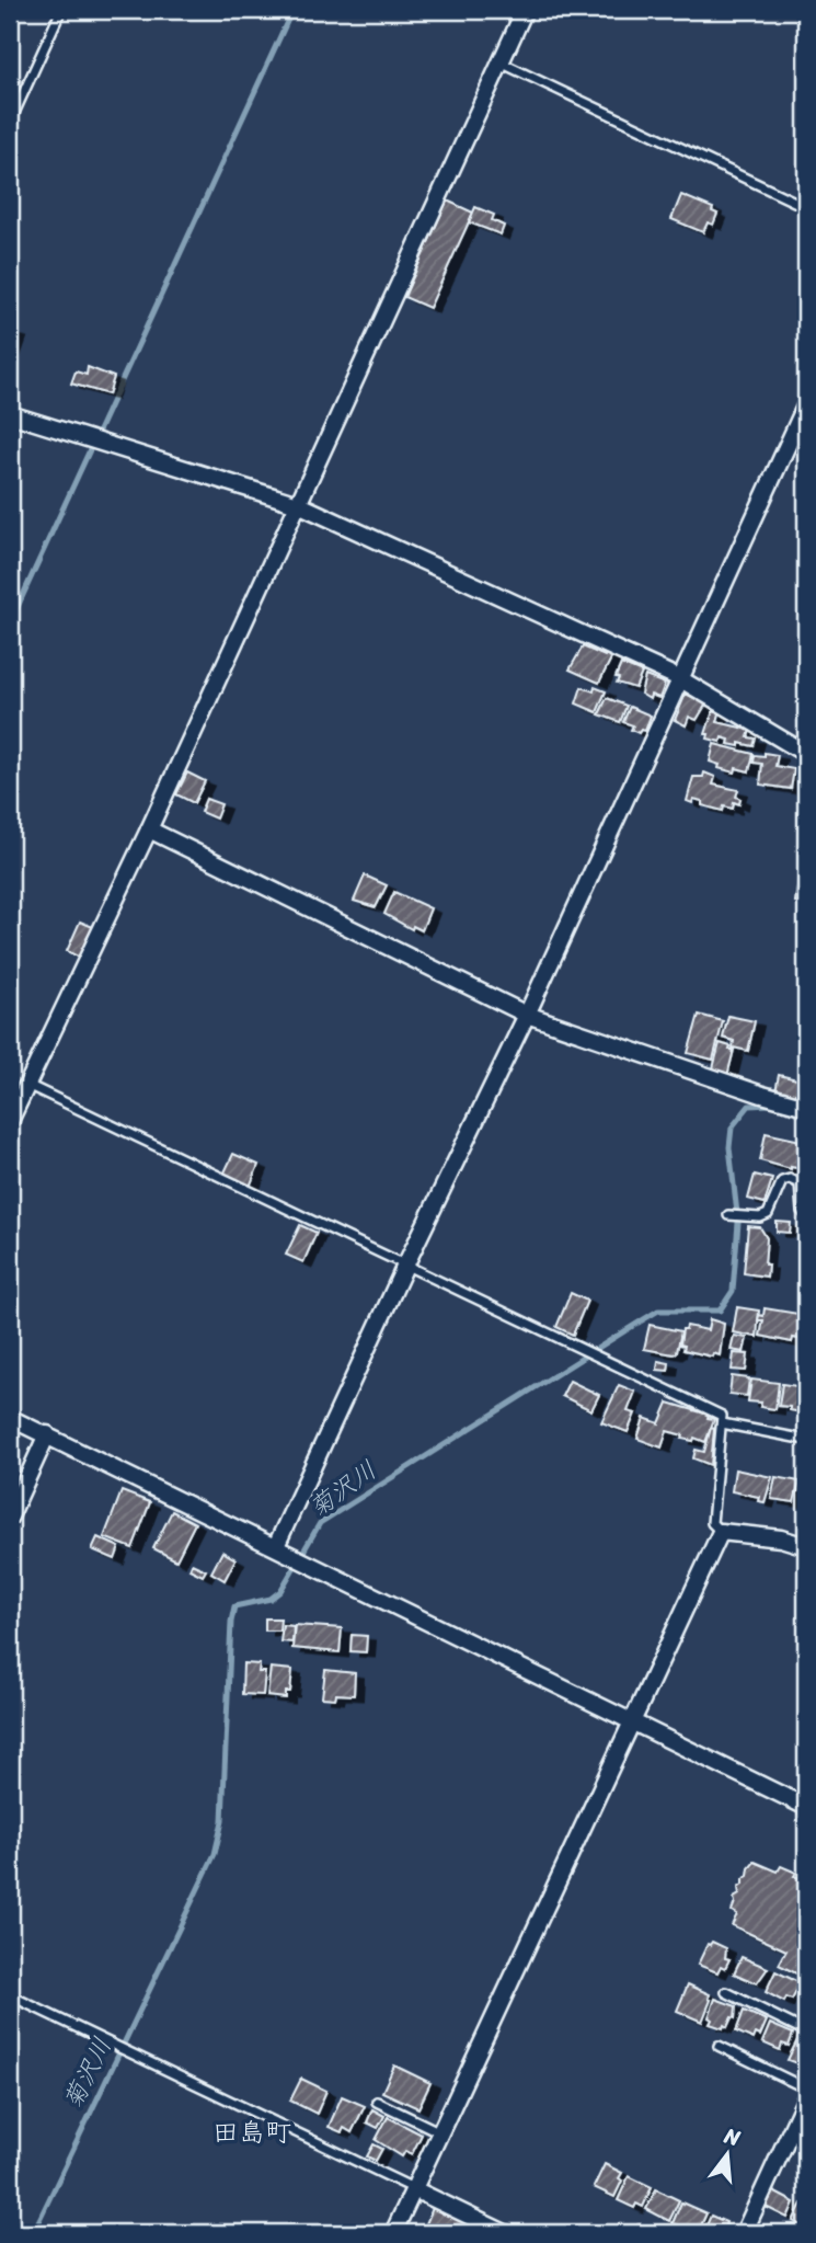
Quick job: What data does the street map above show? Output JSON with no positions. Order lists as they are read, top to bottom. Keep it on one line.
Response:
{"districts":["田島町"],"water":["菊沢川"],"north":"top"}
